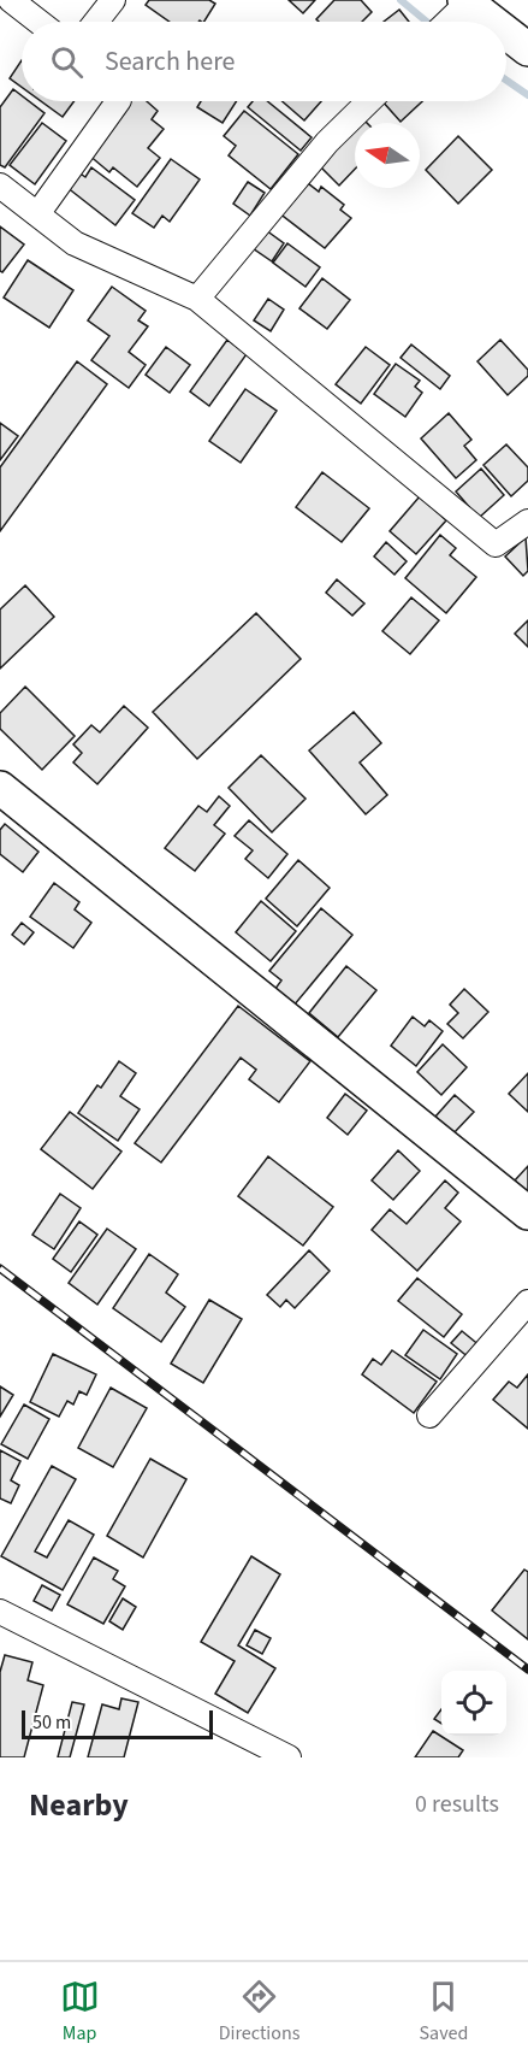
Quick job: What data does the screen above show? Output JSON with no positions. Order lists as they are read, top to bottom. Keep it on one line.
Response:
{"scale_bar":"50 m","north":"left","page":{"search":"Search here","scale":"50 m","heading":["Nearby","0 results"],"nav":["Map","Directions","Saved"]}}
